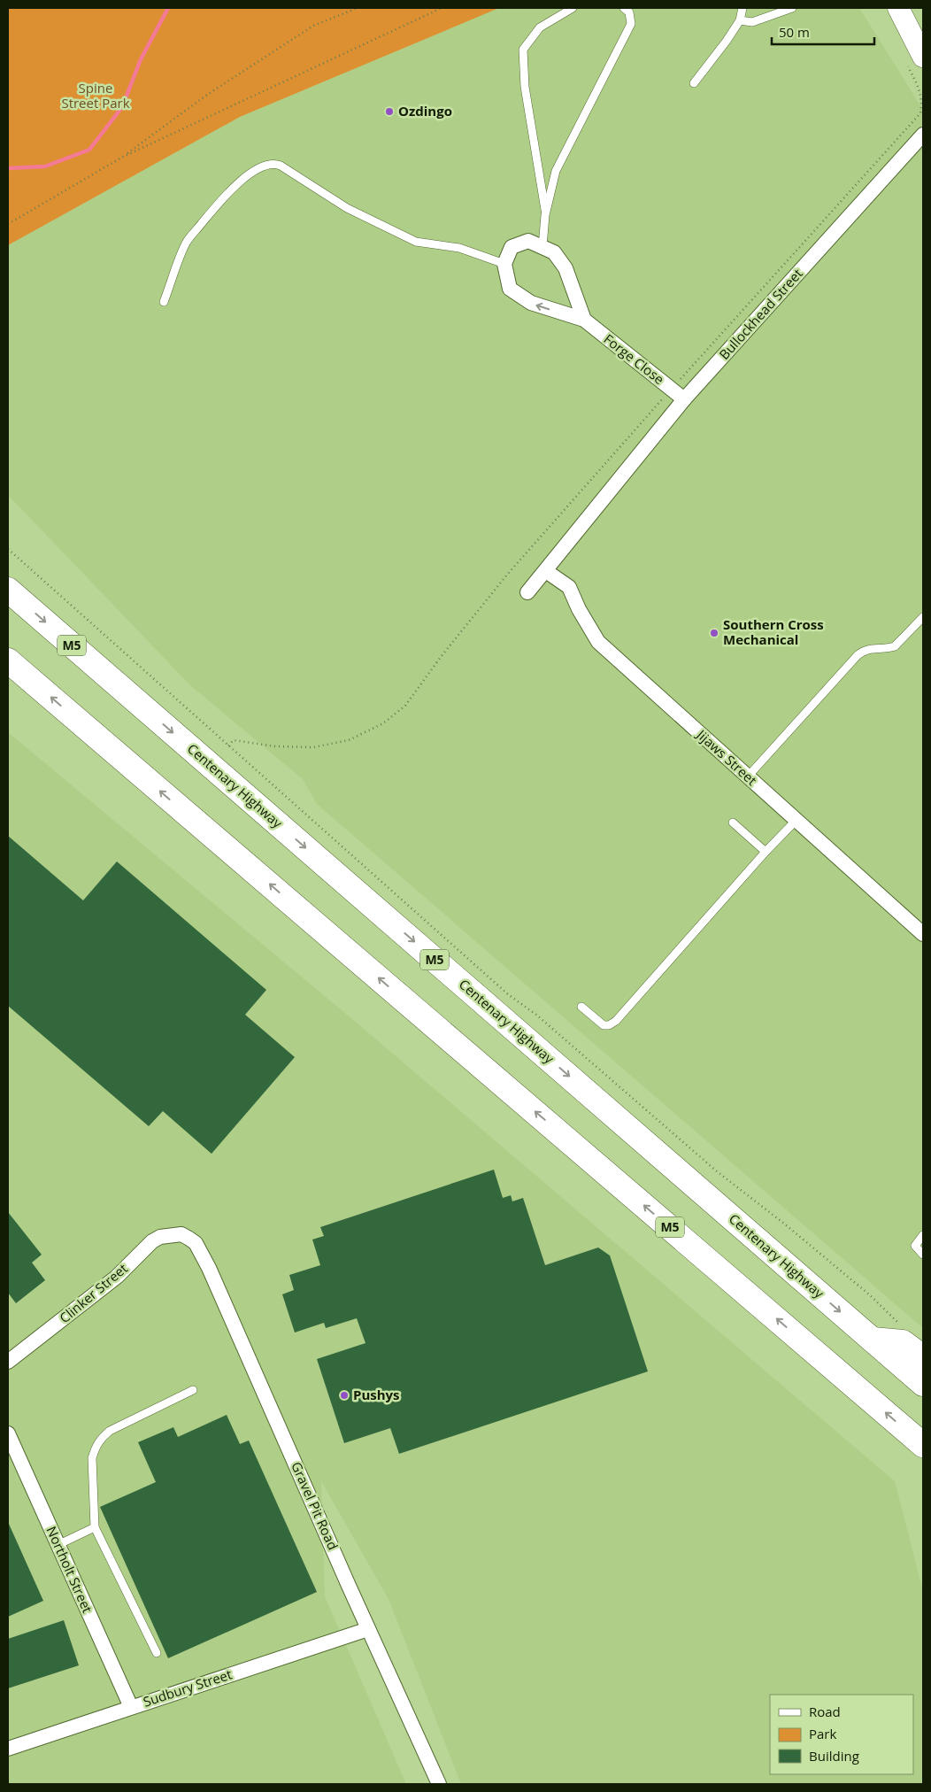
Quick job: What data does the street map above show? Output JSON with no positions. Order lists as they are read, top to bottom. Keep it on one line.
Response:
{"streets":{"highway":["M5","Centenary Highway"],"street":["Bullockhead Street","Forge Close","Jijaws Street","Clinker Street","Gravel Pit Road","Northolt Street","Sudbury Street"]},"crossings":[["Bullockhead Street","Forge Close"],["Bullockhead Street","Jijaws Street"],["Clinker Street","Gravel Pit Road"],["Gravel Pit Road","Sudbury Street"],["Northolt Street","Sudbury Street"]],"one_way":["Forge Close"],"parks":["Spine Street Park"],"places":["Ozdingo","Southern Cross Mechanical","Pushys"],"legend":["Road","Park","Building"],"scale_bar":"50 m"}
